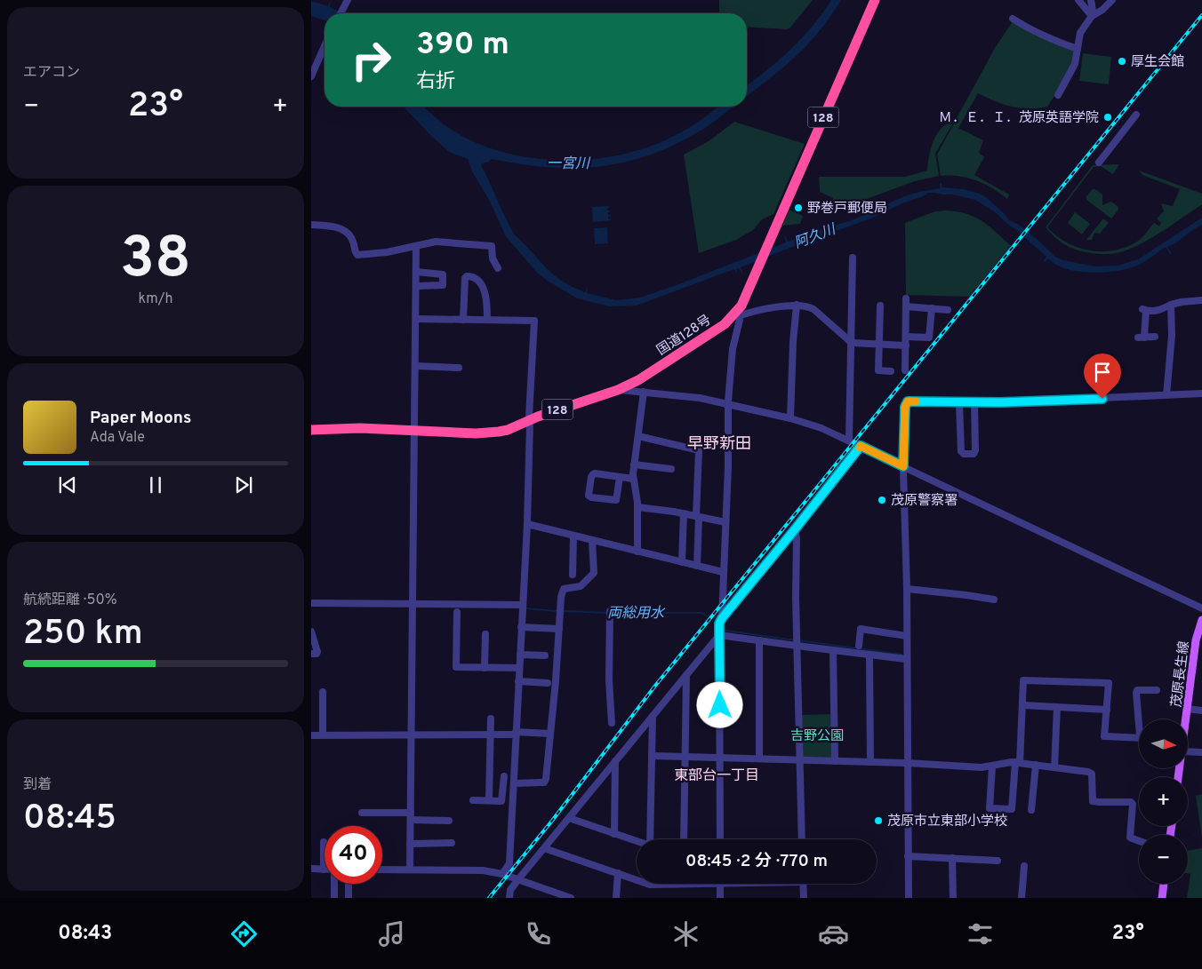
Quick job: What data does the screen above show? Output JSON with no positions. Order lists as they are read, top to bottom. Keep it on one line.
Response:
{"streets":{"highway":["128","国道128号"],"main road":["茂原長生線"]},"districts":["早野新田","東部台一丁目"],"water":["一宮川","阿久川","両総用水"],"parks":["吉野公園"],"places":["厚生会館","Ｍ．Ｅ．Ｉ．茂原英語学院","野巻戸郵便局","茂原警察署","茂原市立東部小学校"],"north":"right","page":{"tile":["エアコン",["38","km/h"],["航続距離 · 50%","250 km"],["到着","08:45"]],"turn":["390 m","右折"],"heat":["−","23°","+"],"song":["Paper Moons","Ada Vale"],"map_buttons":["+","−"],"limit":"40","trip":"08:45 · 2 分 · 770 m","tabs":["08:43","23°"]}}
